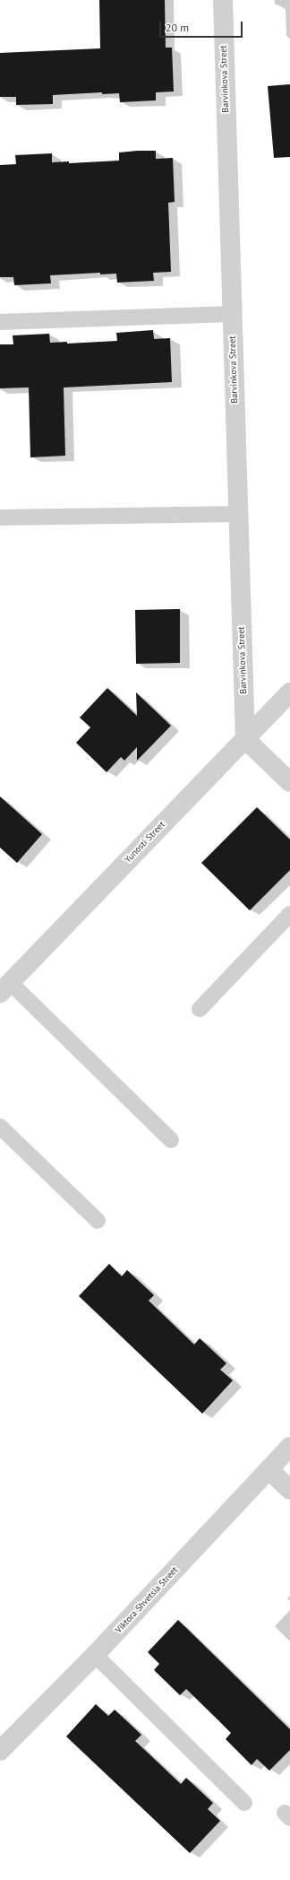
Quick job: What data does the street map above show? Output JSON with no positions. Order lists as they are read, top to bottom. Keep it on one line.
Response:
{"streets":{"street":["Barvinkova Street","Yunosti Street","Viktora Shvetsia Street"]},"crossings":[["Barvinkova Street","Yunosti Street"]],"scale_bar":"20 m"}
